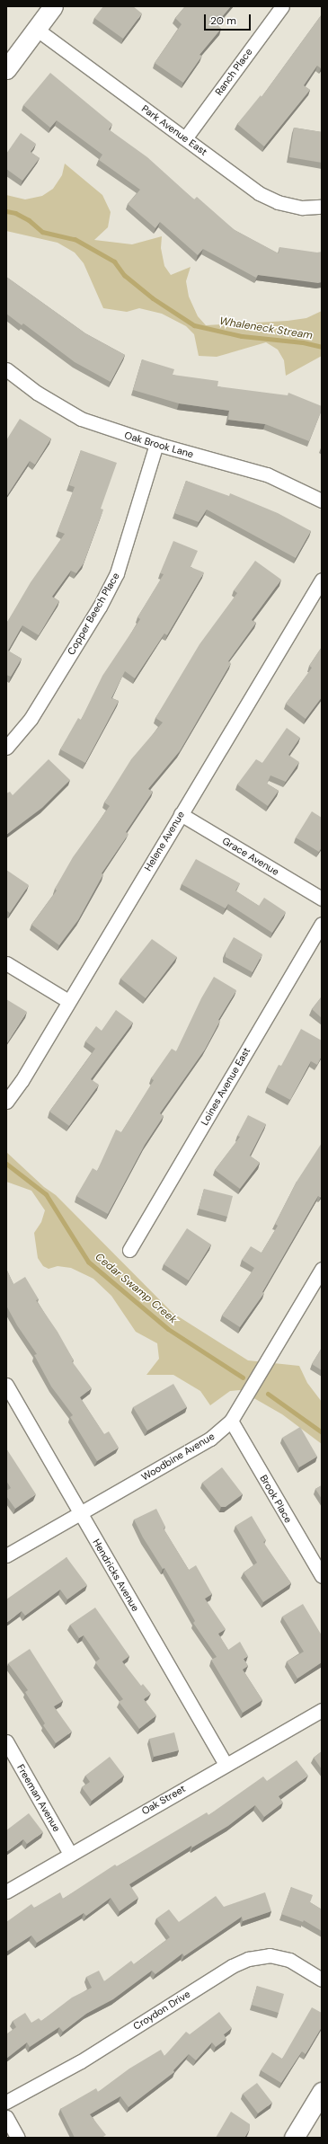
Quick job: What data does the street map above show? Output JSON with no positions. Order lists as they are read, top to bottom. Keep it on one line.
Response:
{"streets":{"street":["Ranch Place","Park Avenue East","Oak Brook Lane","Copper Beech Place","Helene Avenue","Grace Avenue","Loines Avenue East","Woodbine Avenue","Brook Place","Hendricks Avenue","Freeman Avenue","Oak Street","Croydon Drive"]},"crossings":[["Ranch Place","Park Avenue East"],["Oak Brook Lane","Copper Beech Place"],["Helene Avenue","Grace Avenue"],["Woodbine Avenue","Brook Place"],["Woodbine Avenue","Hendricks Avenue"],["Hendricks Avenue","Oak Street"],["Freeman Avenue","Oak Street"]],"water":["Whaleneck Stream","Cedar Swamp Creek"],"scale_bar":"20 m"}
